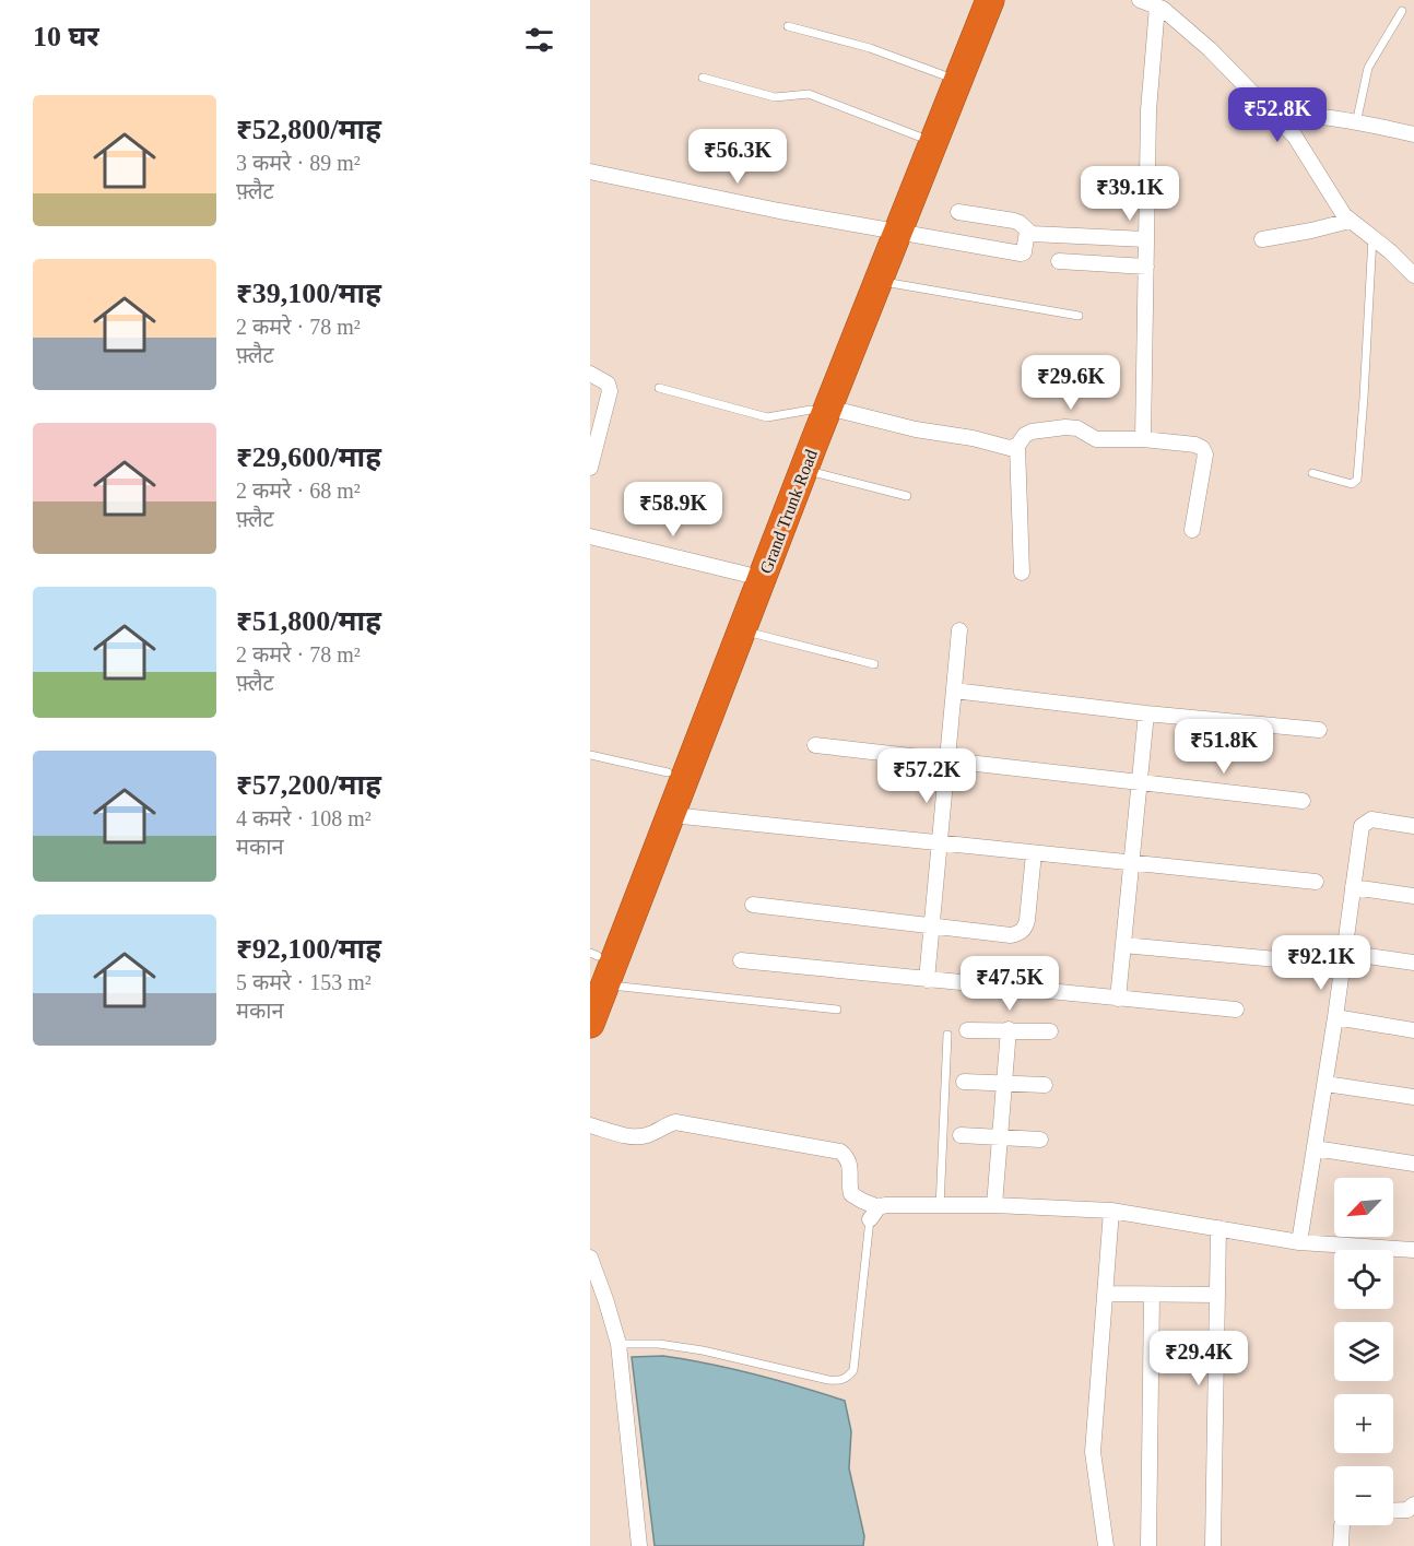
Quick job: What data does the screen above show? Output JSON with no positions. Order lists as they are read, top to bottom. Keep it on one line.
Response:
{"streets":{"highway":["Grand Trunk Road"]},"north":"bottom left","page":{"heading":"10 घर","list":[{"name":"₹52,800/माह","note":"3 कमरे · 89 m² · फ़्लैट"},{"name":"₹39,100/माह","note":"2 कमरे · 78 m² · फ़्लैट"},{"name":"₹29,600/माह","note":"2 कमरे · 68 m² · फ़्लैट"},{"name":"₹51,800/माह","note":"2 कमरे · 78 m² · फ़्लैट"},{"name":"₹57,200/माह","note":"4 कमरे · 108 m² · मकान"},{"name":"₹92,100/माह","note":"5 कमरे · 153 m² · मकान"}],"price":["₹52.8K","₹56.3K","₹39.1K","₹29.6K","₹58.9K","₹51.8K","₹57.2K","₹92.1K","₹47.5K","₹29.4K"],"map_buttons":["+","−"]}}
